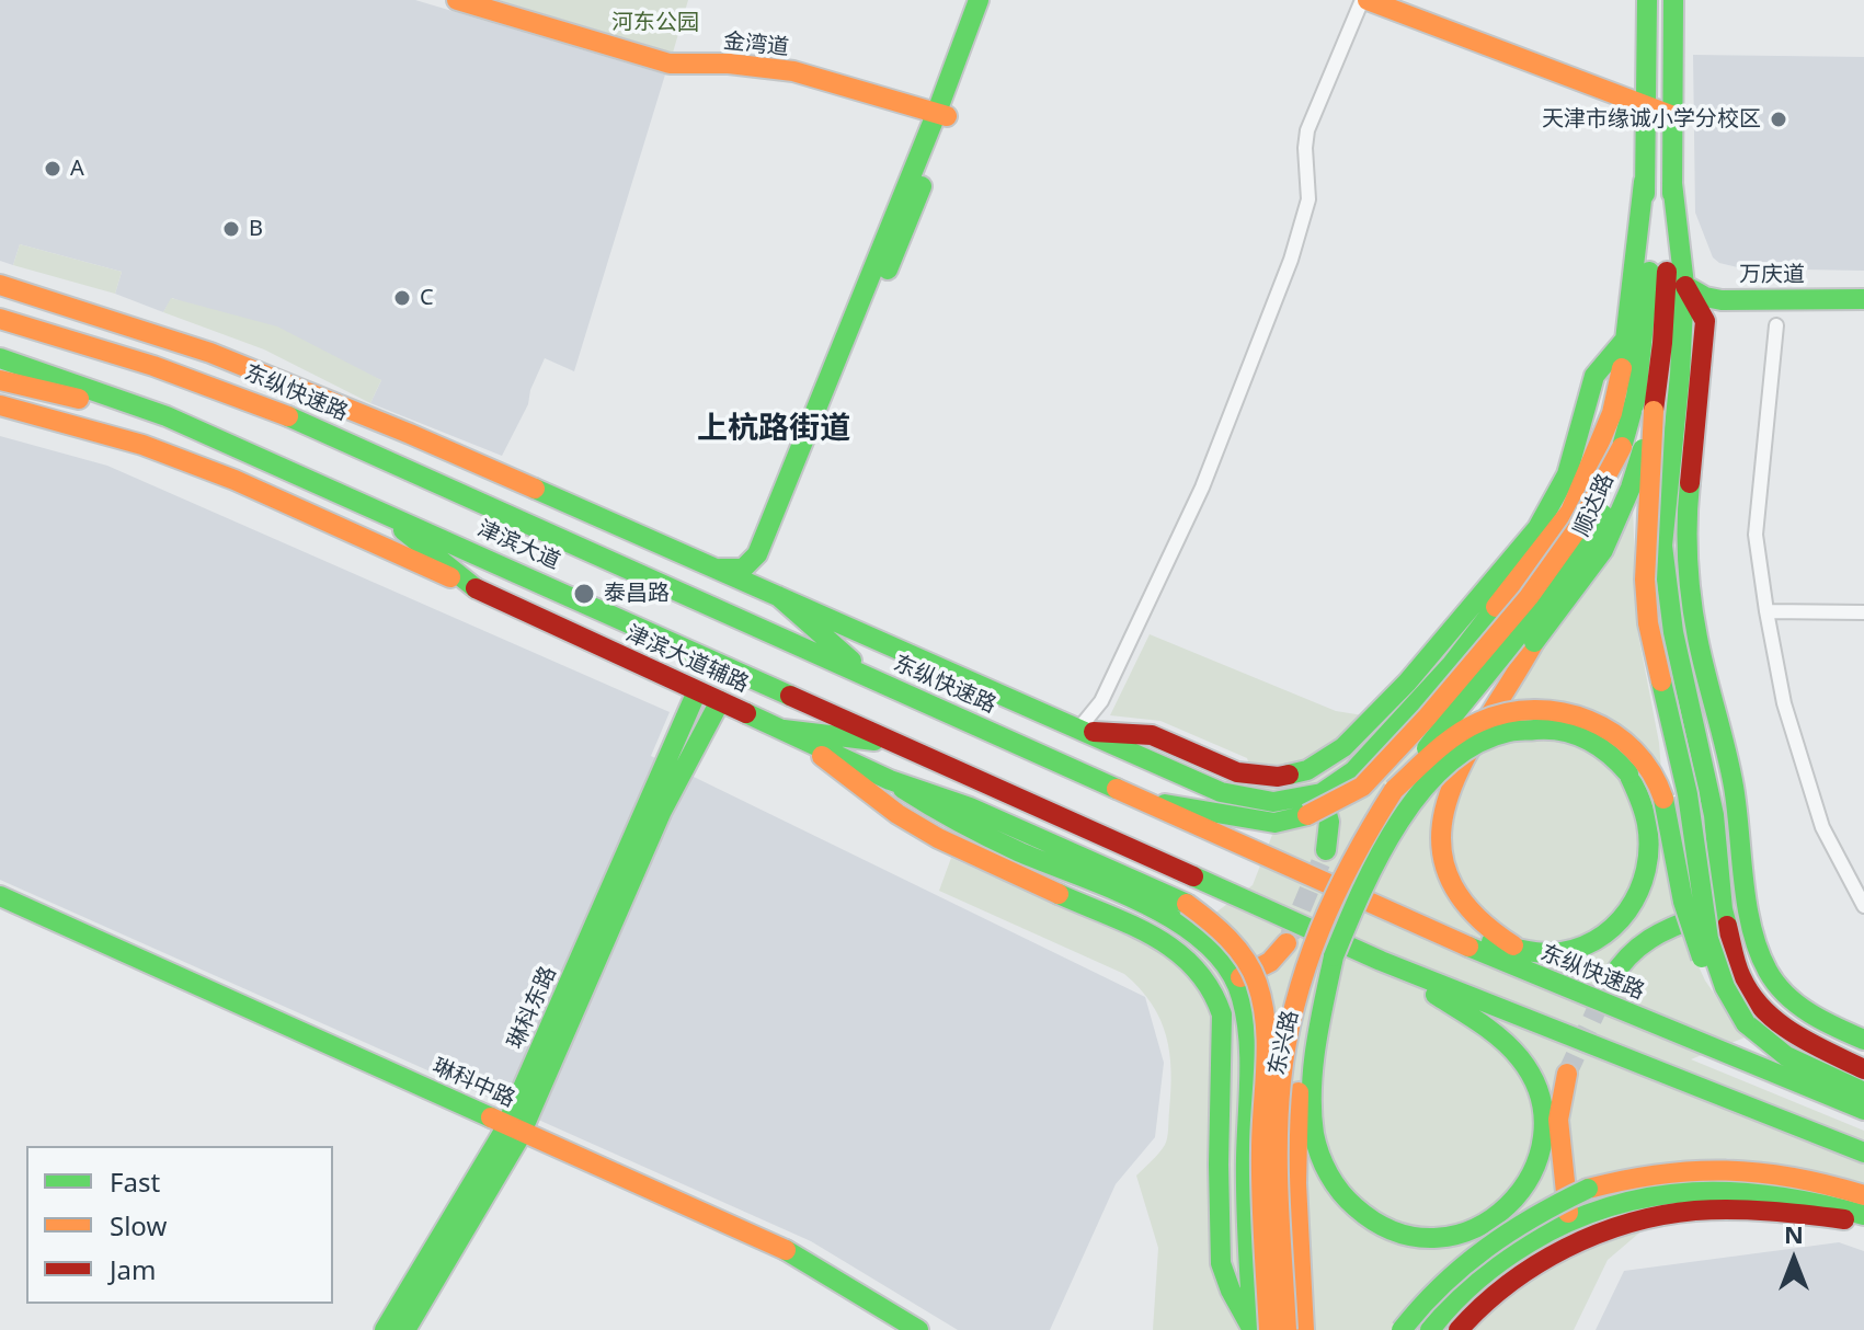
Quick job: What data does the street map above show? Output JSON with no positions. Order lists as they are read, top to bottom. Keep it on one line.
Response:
{"streets":{"main road":["金湾道","万庆道","东纵快速路","顺达路","津滨大道","津滨大道辅路","琳科东路","东兴路","琳科中路"]},"crossings":[["顺达路","东兴路"],["津滨大道辅路","琳科东路"],["琳科东路","琳科中路"]],"districts":["上杭路街道"],"parks":["河东公园"],"places":["天津市缘诚小学分校区","A","B","C","泰昌路"],"legend":["Fast","Slow","Jam"],"north":"top"}
